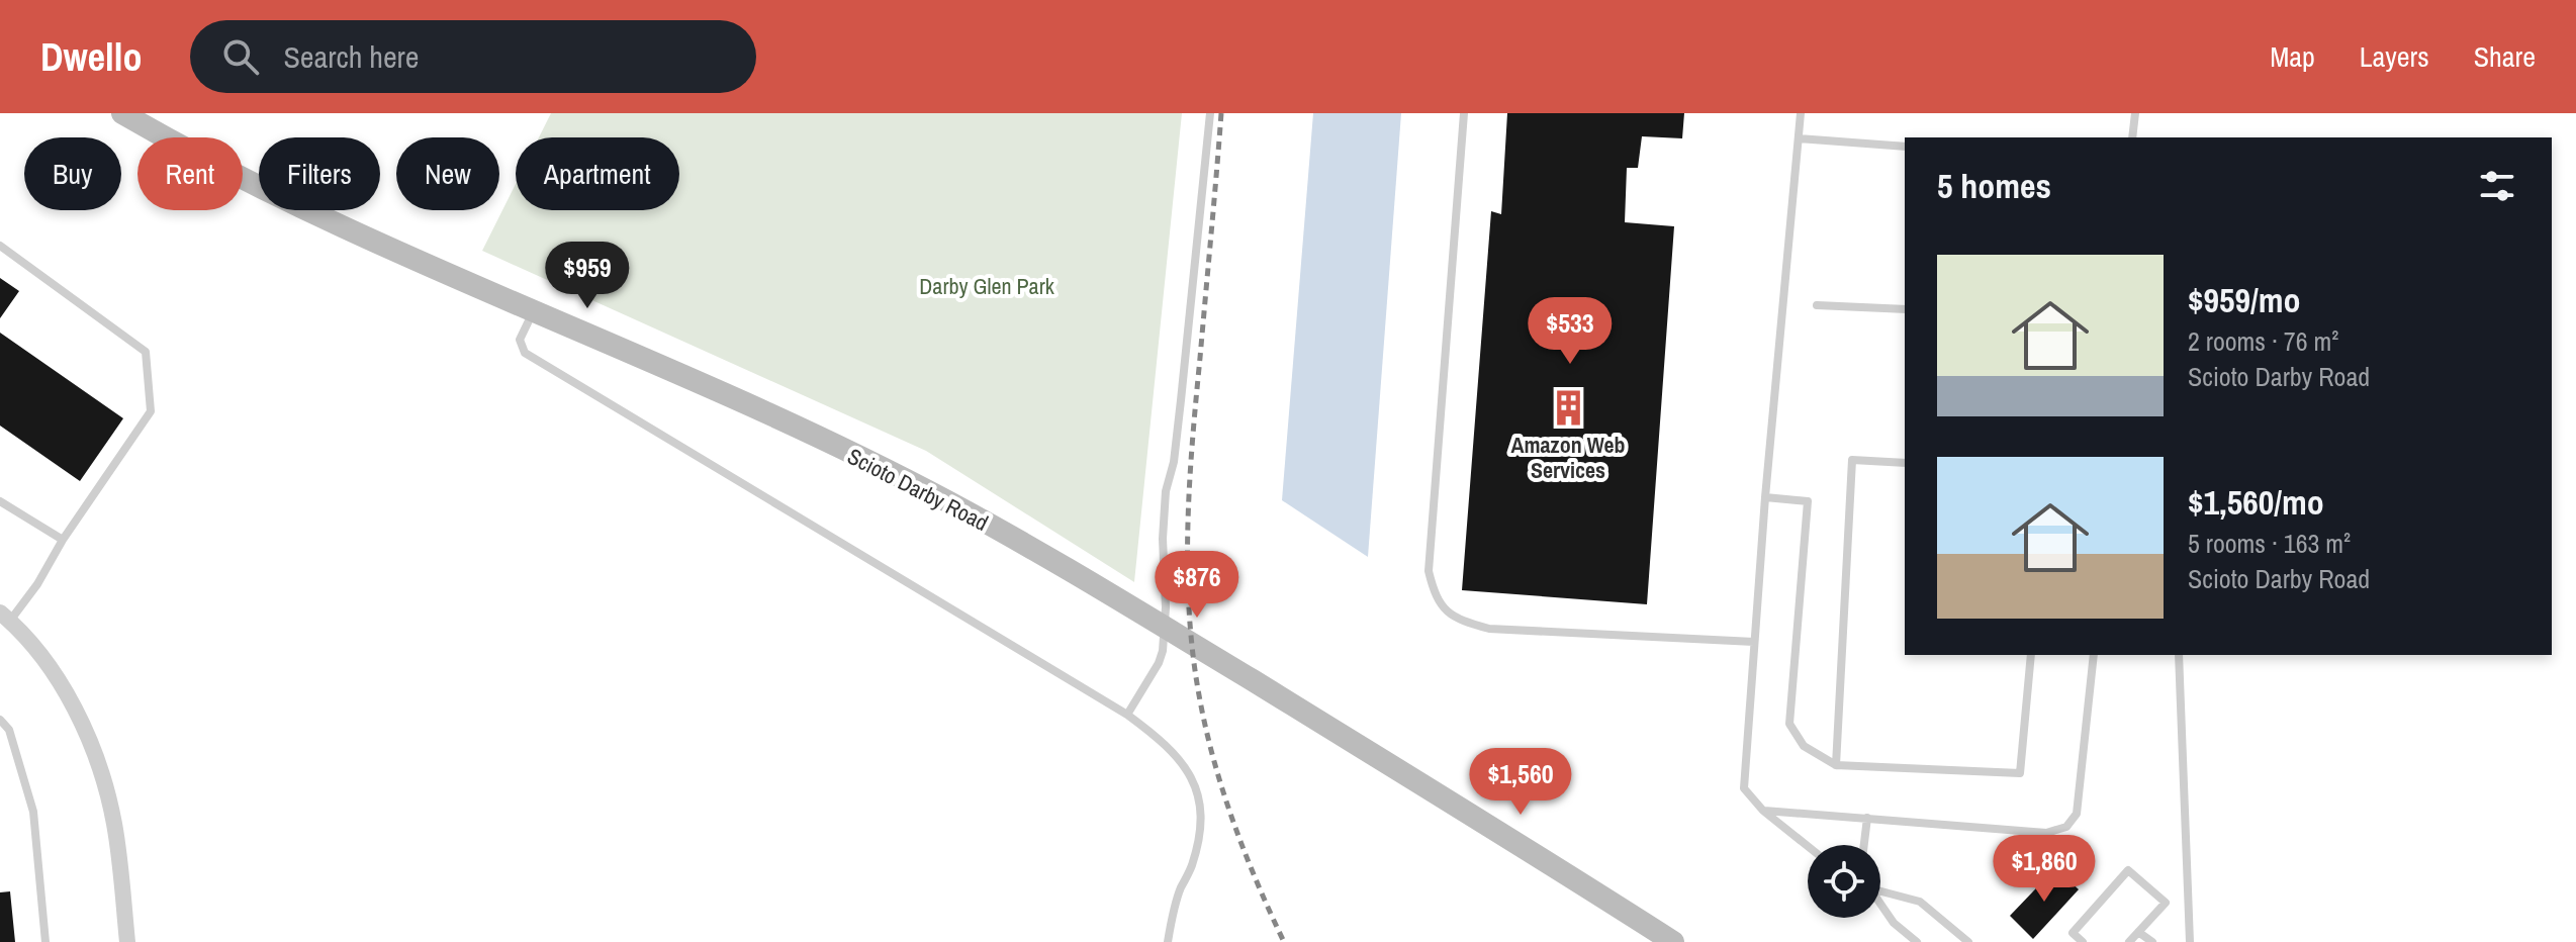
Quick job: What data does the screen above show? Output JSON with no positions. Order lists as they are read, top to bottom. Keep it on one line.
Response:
{"streets":{"main road":["Scioto Darby Road"]},"parks":["Darby Glen Park"],"places":{"building":["Amazon Web Services"]},"page":{"header":"Dwello","search":"Search here","nav":["Map","Layers","Share"],"chip":["Buy","Rent","Filters","New","Apartment"],"heading":"5 homes","list":[{"name":"$959/mo","note":"2 rooms · 76 m² · Scioto Darby Road"},{"name":"$1,560/mo","note":"5 rooms · 163 m² · Scioto Darby Road"}],"price":["$959","$533","$876","$1,560","$1,860"]}}
